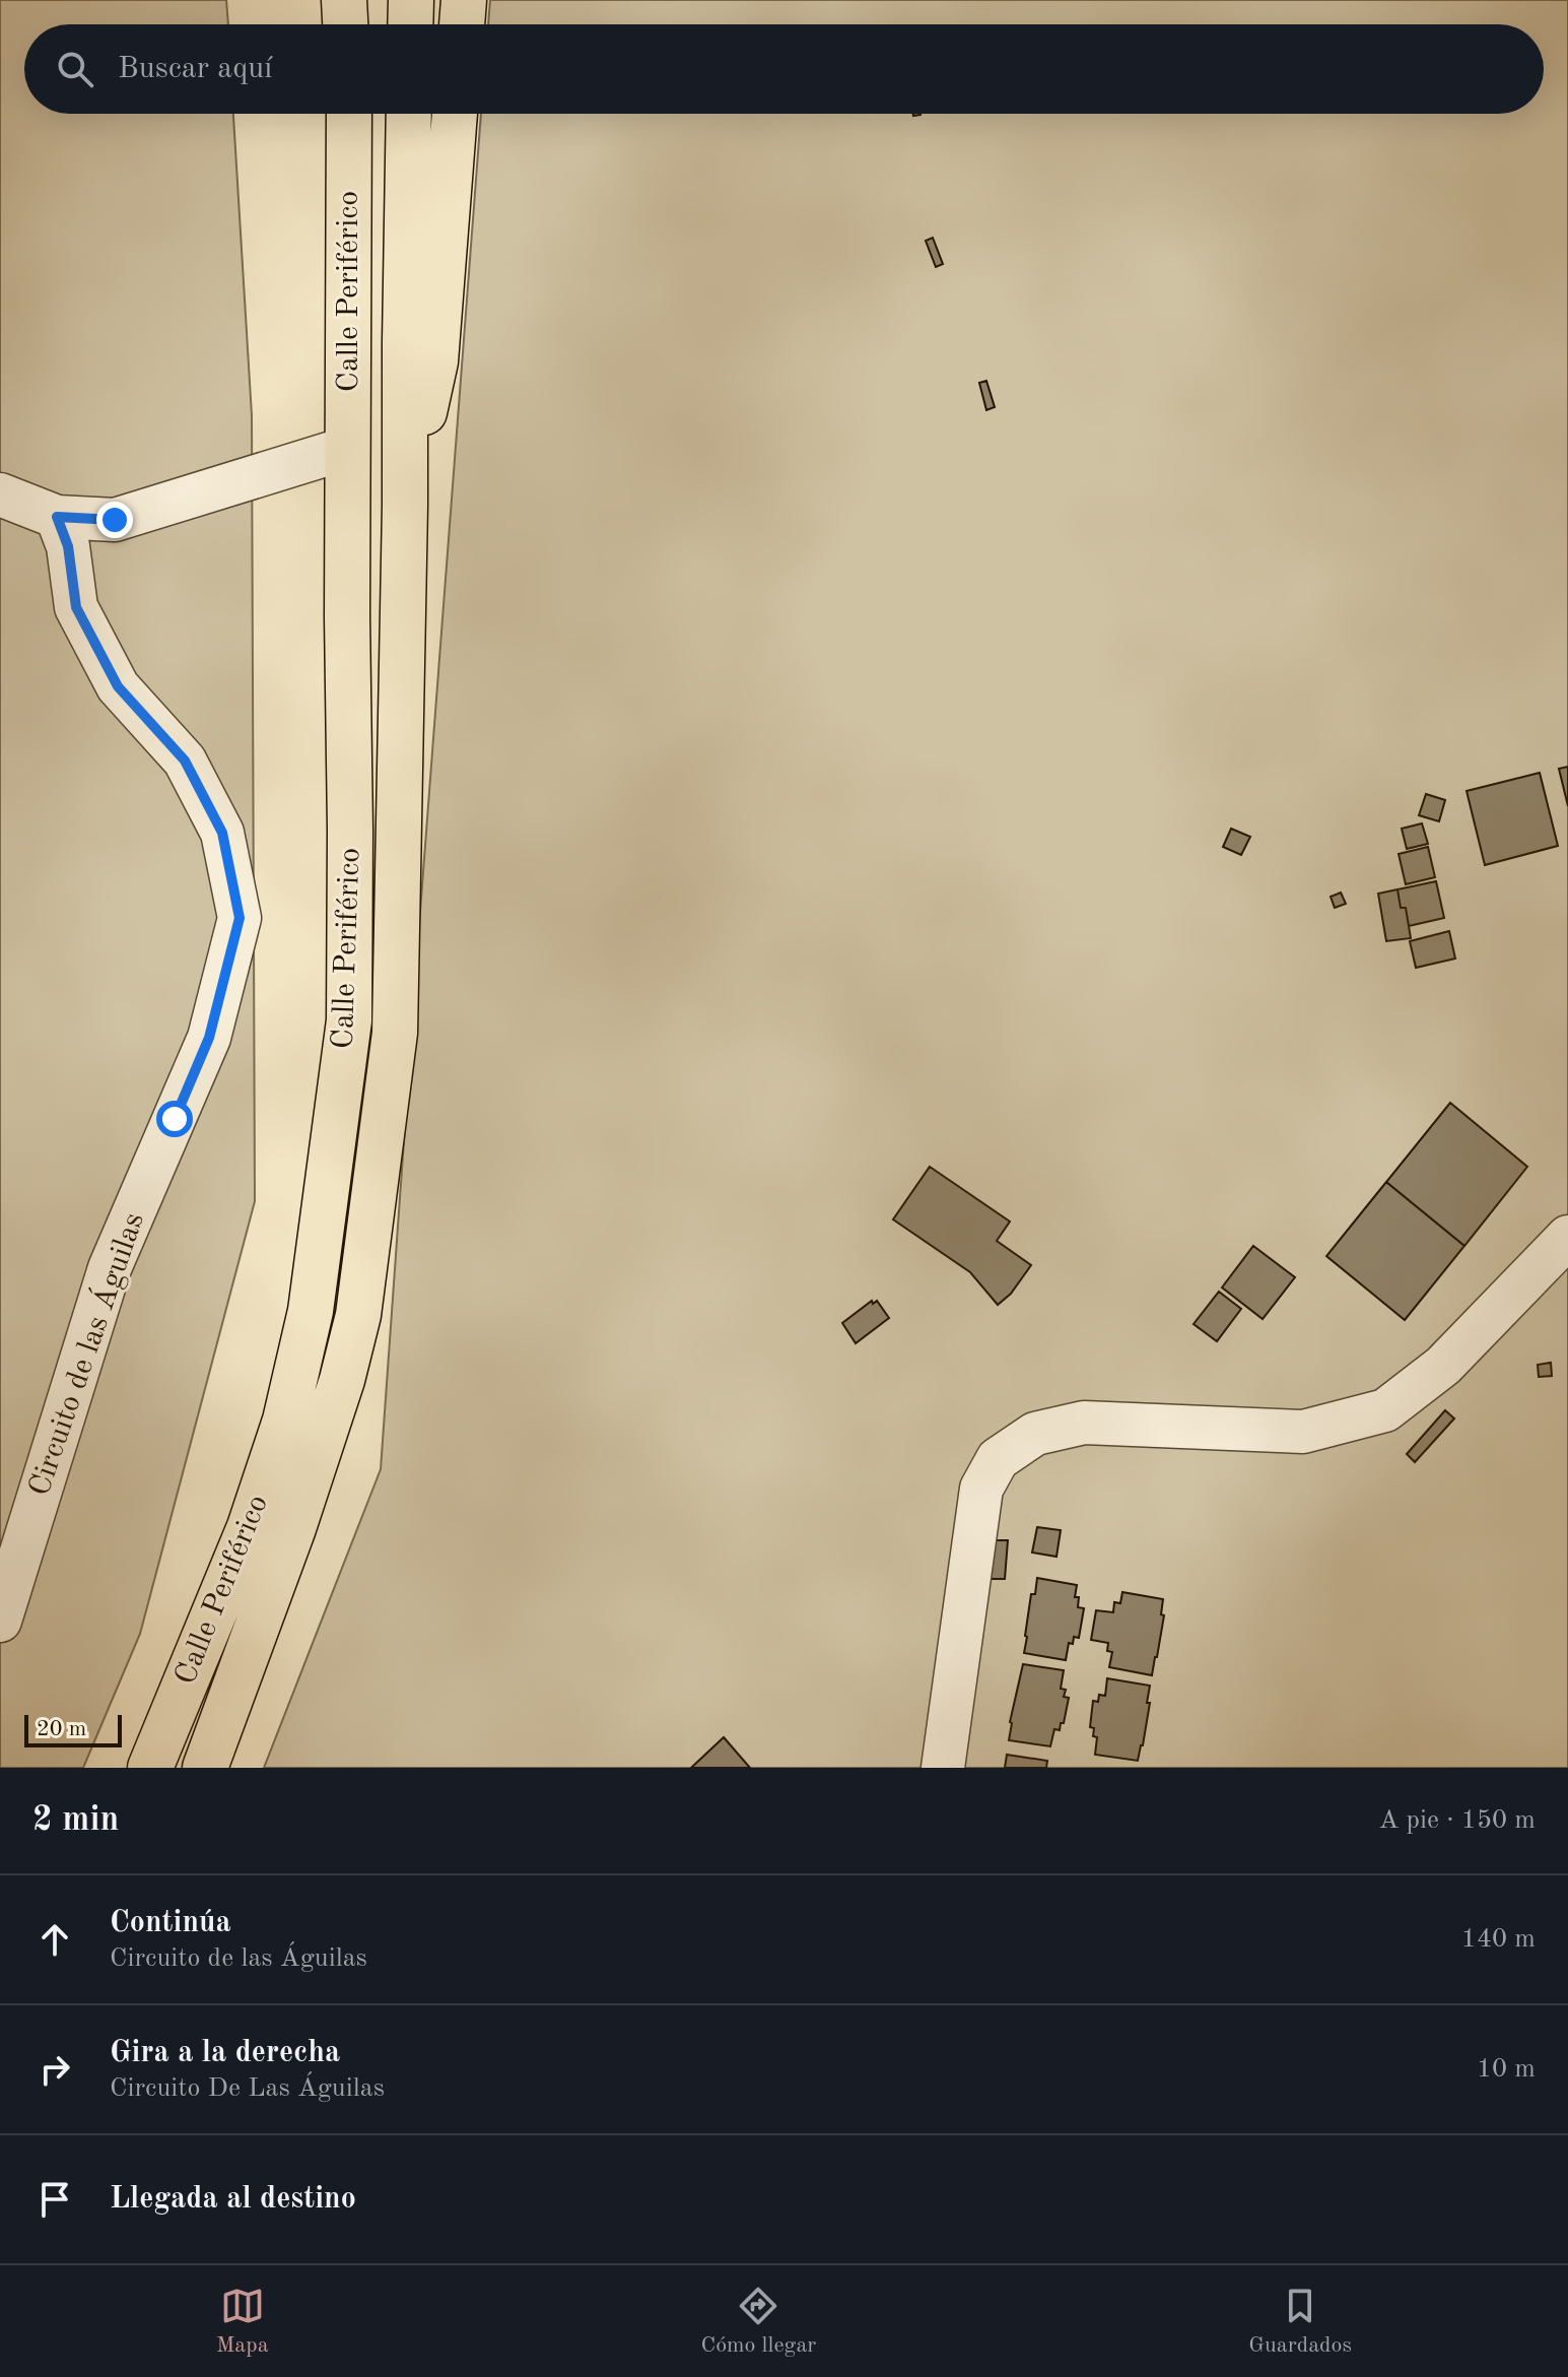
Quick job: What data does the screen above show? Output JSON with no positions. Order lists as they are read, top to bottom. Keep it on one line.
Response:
{"streets":{"highway":["Calle Periférico"],"street":["Circuito de las Águilas"]},"scale_bar":"20 m","page":{"search":"Buscar aquí","scale":"20 m","heading":["2 min","A pie · 150 m"],"list":[["Continúa","Circuito de las Águilas","140 m"],["Gira a la derecha","Circuito De Las Águilas","10 m"],"Llegada al destino"],"nav":["Mapa","Cómo llegar","Guardados"]}}
